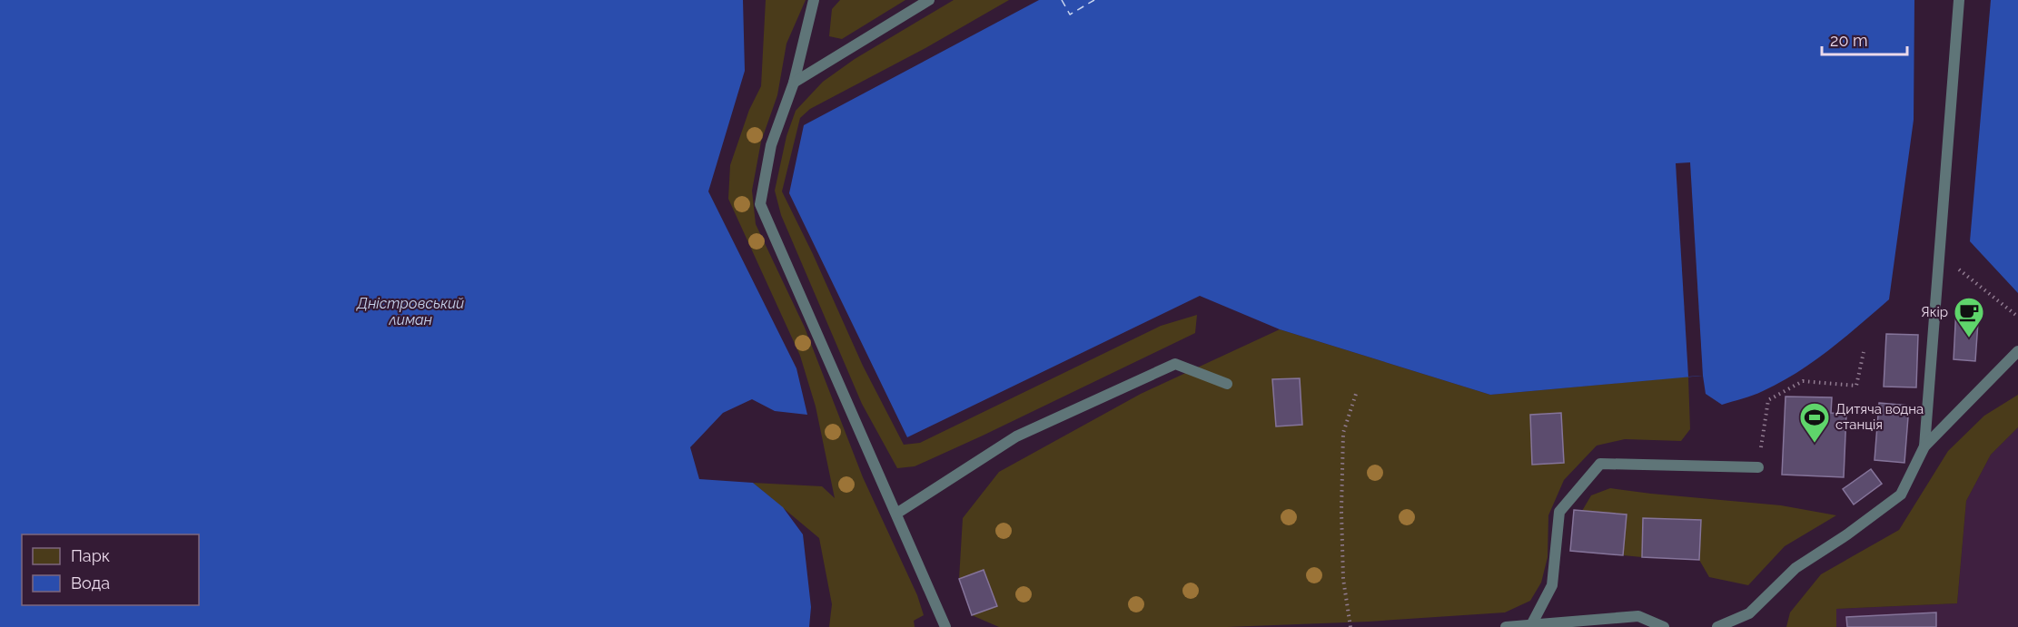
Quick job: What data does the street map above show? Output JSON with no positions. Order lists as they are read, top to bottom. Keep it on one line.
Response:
{"water":["Дністровський лиман"],"places":{"cafe":["Якір"],"sports":["Дитяча водна станція"]},"legend":["Парк","Вода"],"scale_bar":"20 m"}
